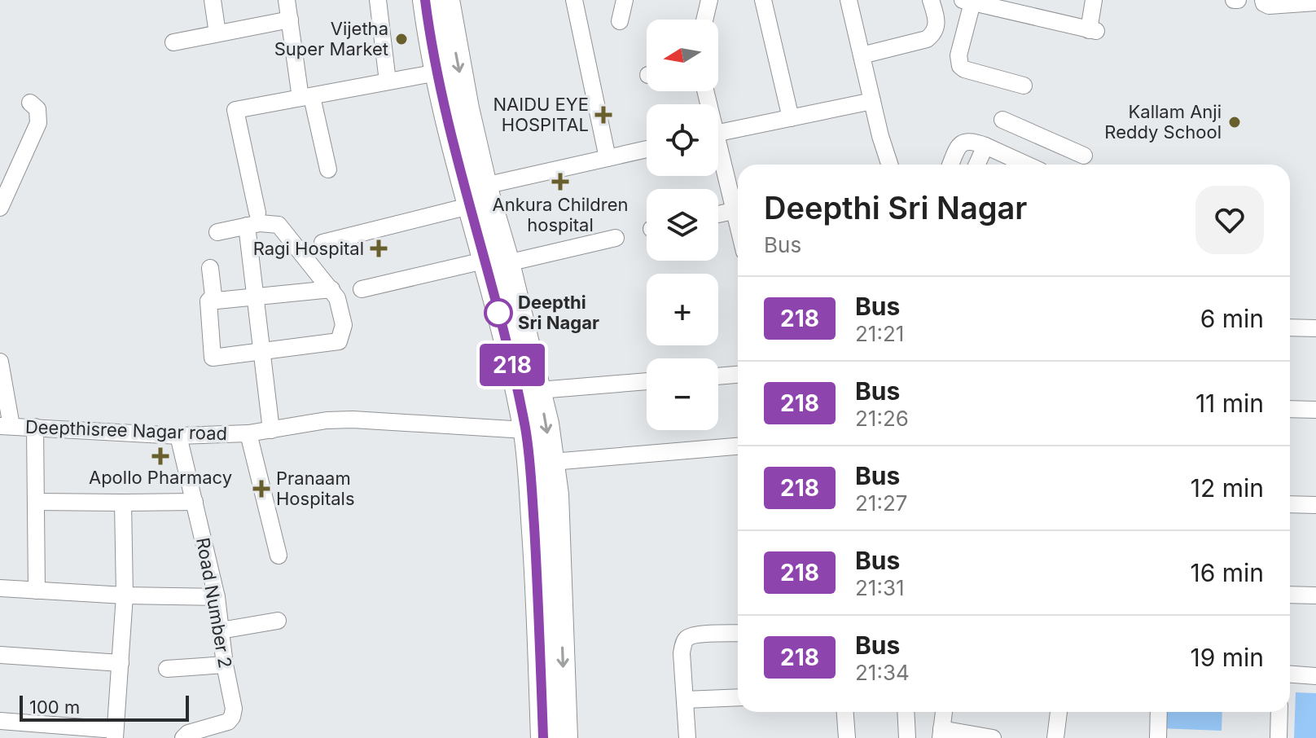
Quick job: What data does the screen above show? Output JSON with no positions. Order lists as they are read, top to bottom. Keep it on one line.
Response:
{"streets":{"street":["Deepthisree Nagar road","Road Number 2"]},"crossings":[["Deepthisree Nagar road","Road Number 2"]],"places":{"other":["Vijetha Super Market","Kallam Anji Reddy School","Deepthi Sri Nagar"],"health":["NAIDU EYE HOSPITAL","Ankura Children hospital","Ragi Hospital","Apollo Pharmacy","Pranaam Hospitals"]},"lines":["bus line 218"],"scale_bar":"100 m","north":"left","page":{"on_map":"218","map_buttons":["+","−"],"heading":["Deepthi Sri Nagar","Bus"],"list":[{"mark":"218","name":"Bus","note":"21:21","value":"6 min"},{"mark":"218","name":"Bus","note":"21:26","value":"11 min"},{"mark":"218","name":"Bus","note":"21:27","value":"12 min"},{"mark":"218","name":"Bus","note":"21:31","value":"16 min"},{"mark":"218","name":"Bus","note":"21:34","value":"19 min"}],"scale":"100 m"}}
